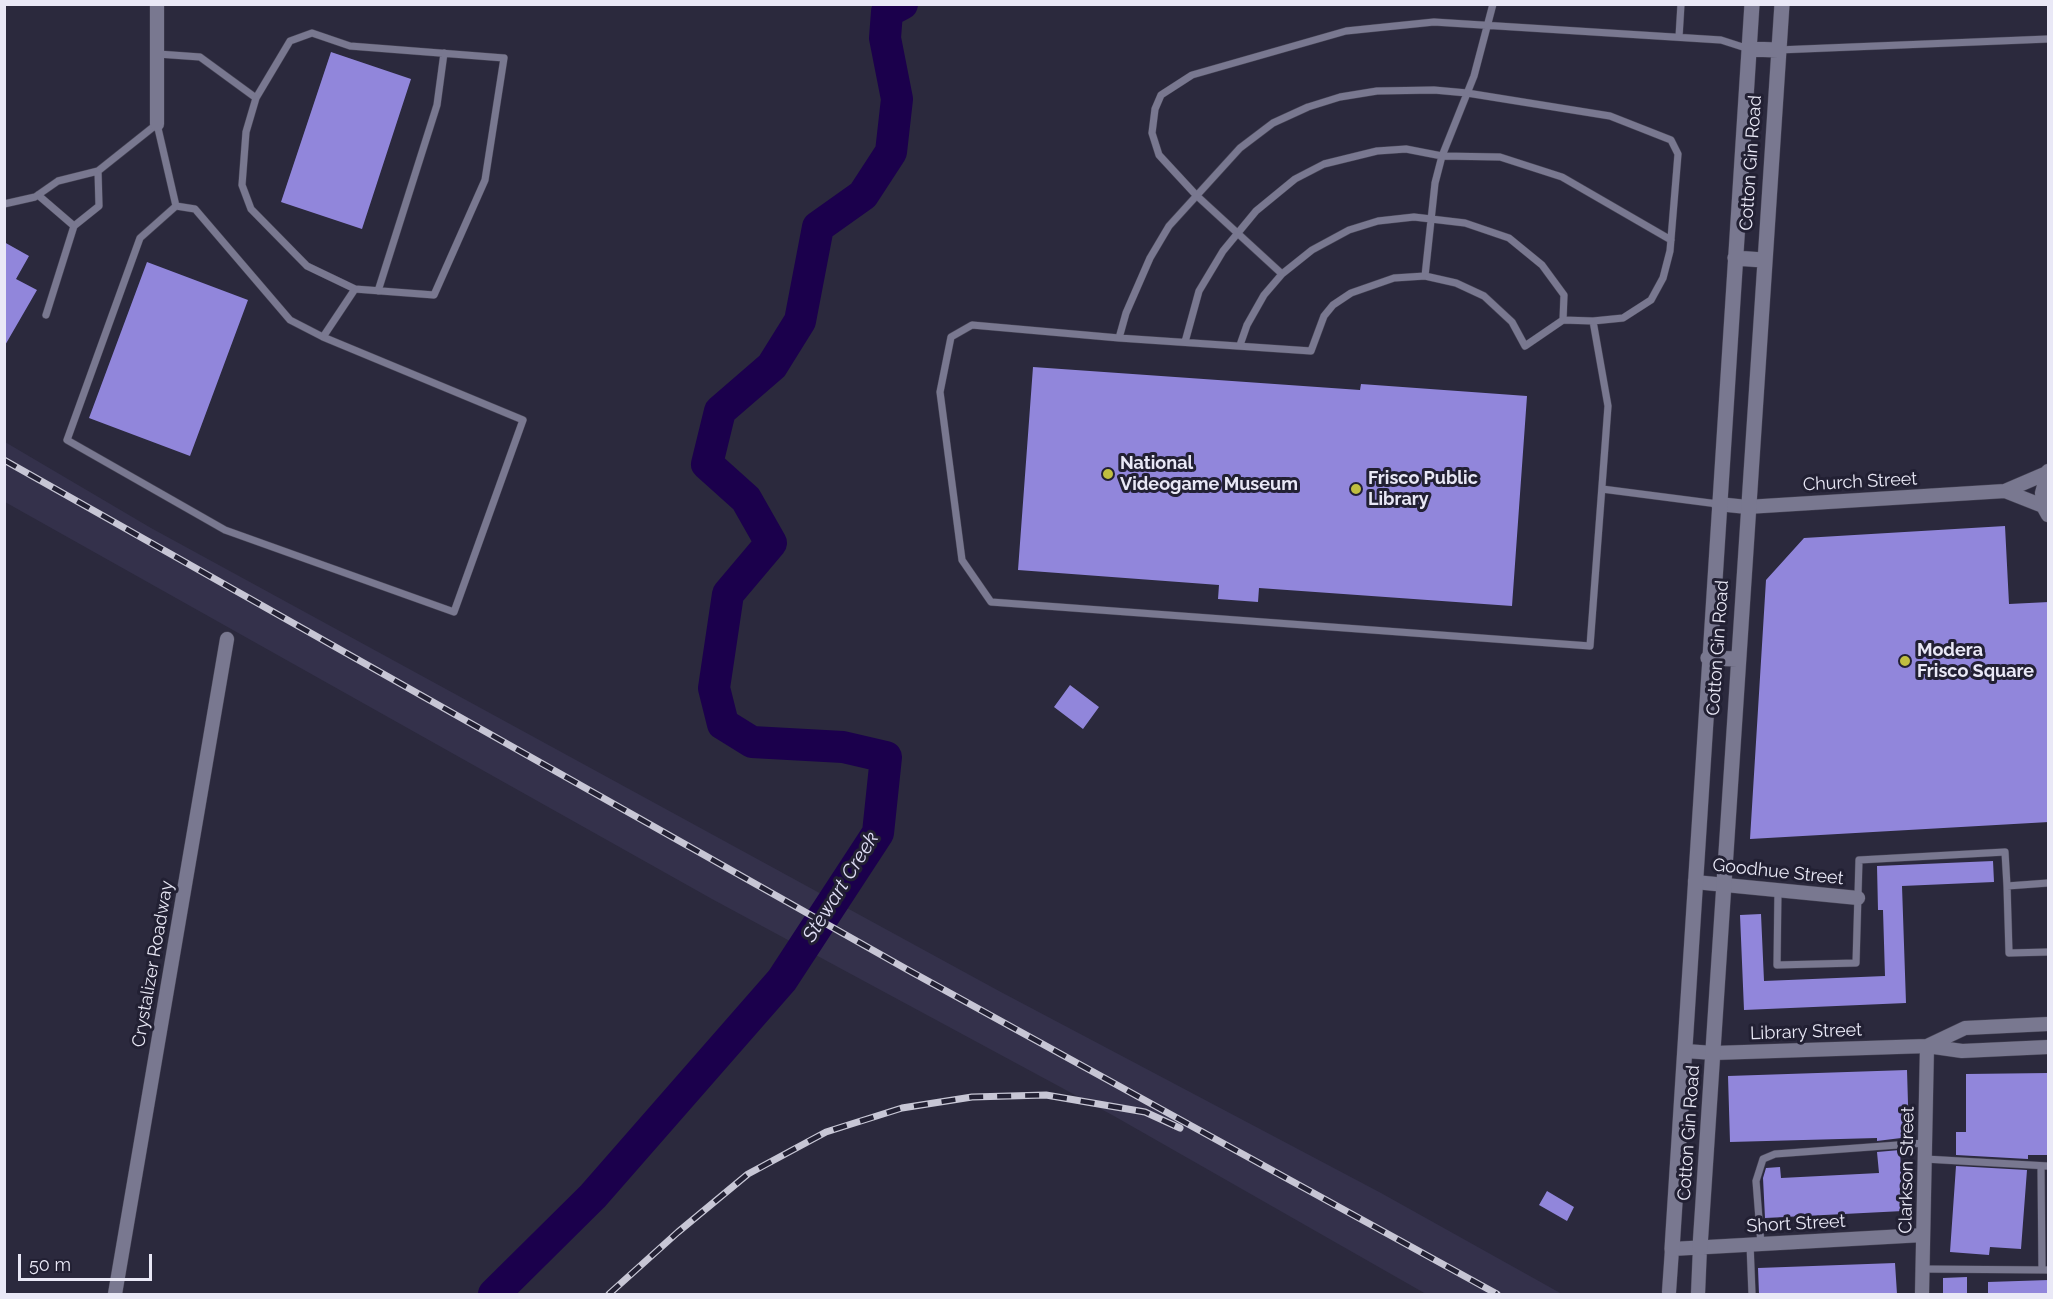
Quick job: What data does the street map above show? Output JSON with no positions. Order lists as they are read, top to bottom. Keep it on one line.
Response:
{"streets":{"street":["Cotton Gin Road","Church Street","Goodhue Street","Crystalizer Roadway","Library Street","Clarkson Street","Short Street"]},"crossings":[["Cotton Gin Road","Church Street"],["Cotton Gin Road","Goodhue Street"],["Cotton Gin Road","Library Street"],["Cotton Gin Road","Short Street"],["Library Street","Clarkson Street"],["Clarkson Street","Short Street"]],"water":["Stewart Creek"],"places":["National Videogame Museum","Frisco Public Library","Modera Frisco Square"],"scale_bar":"50 m"}
